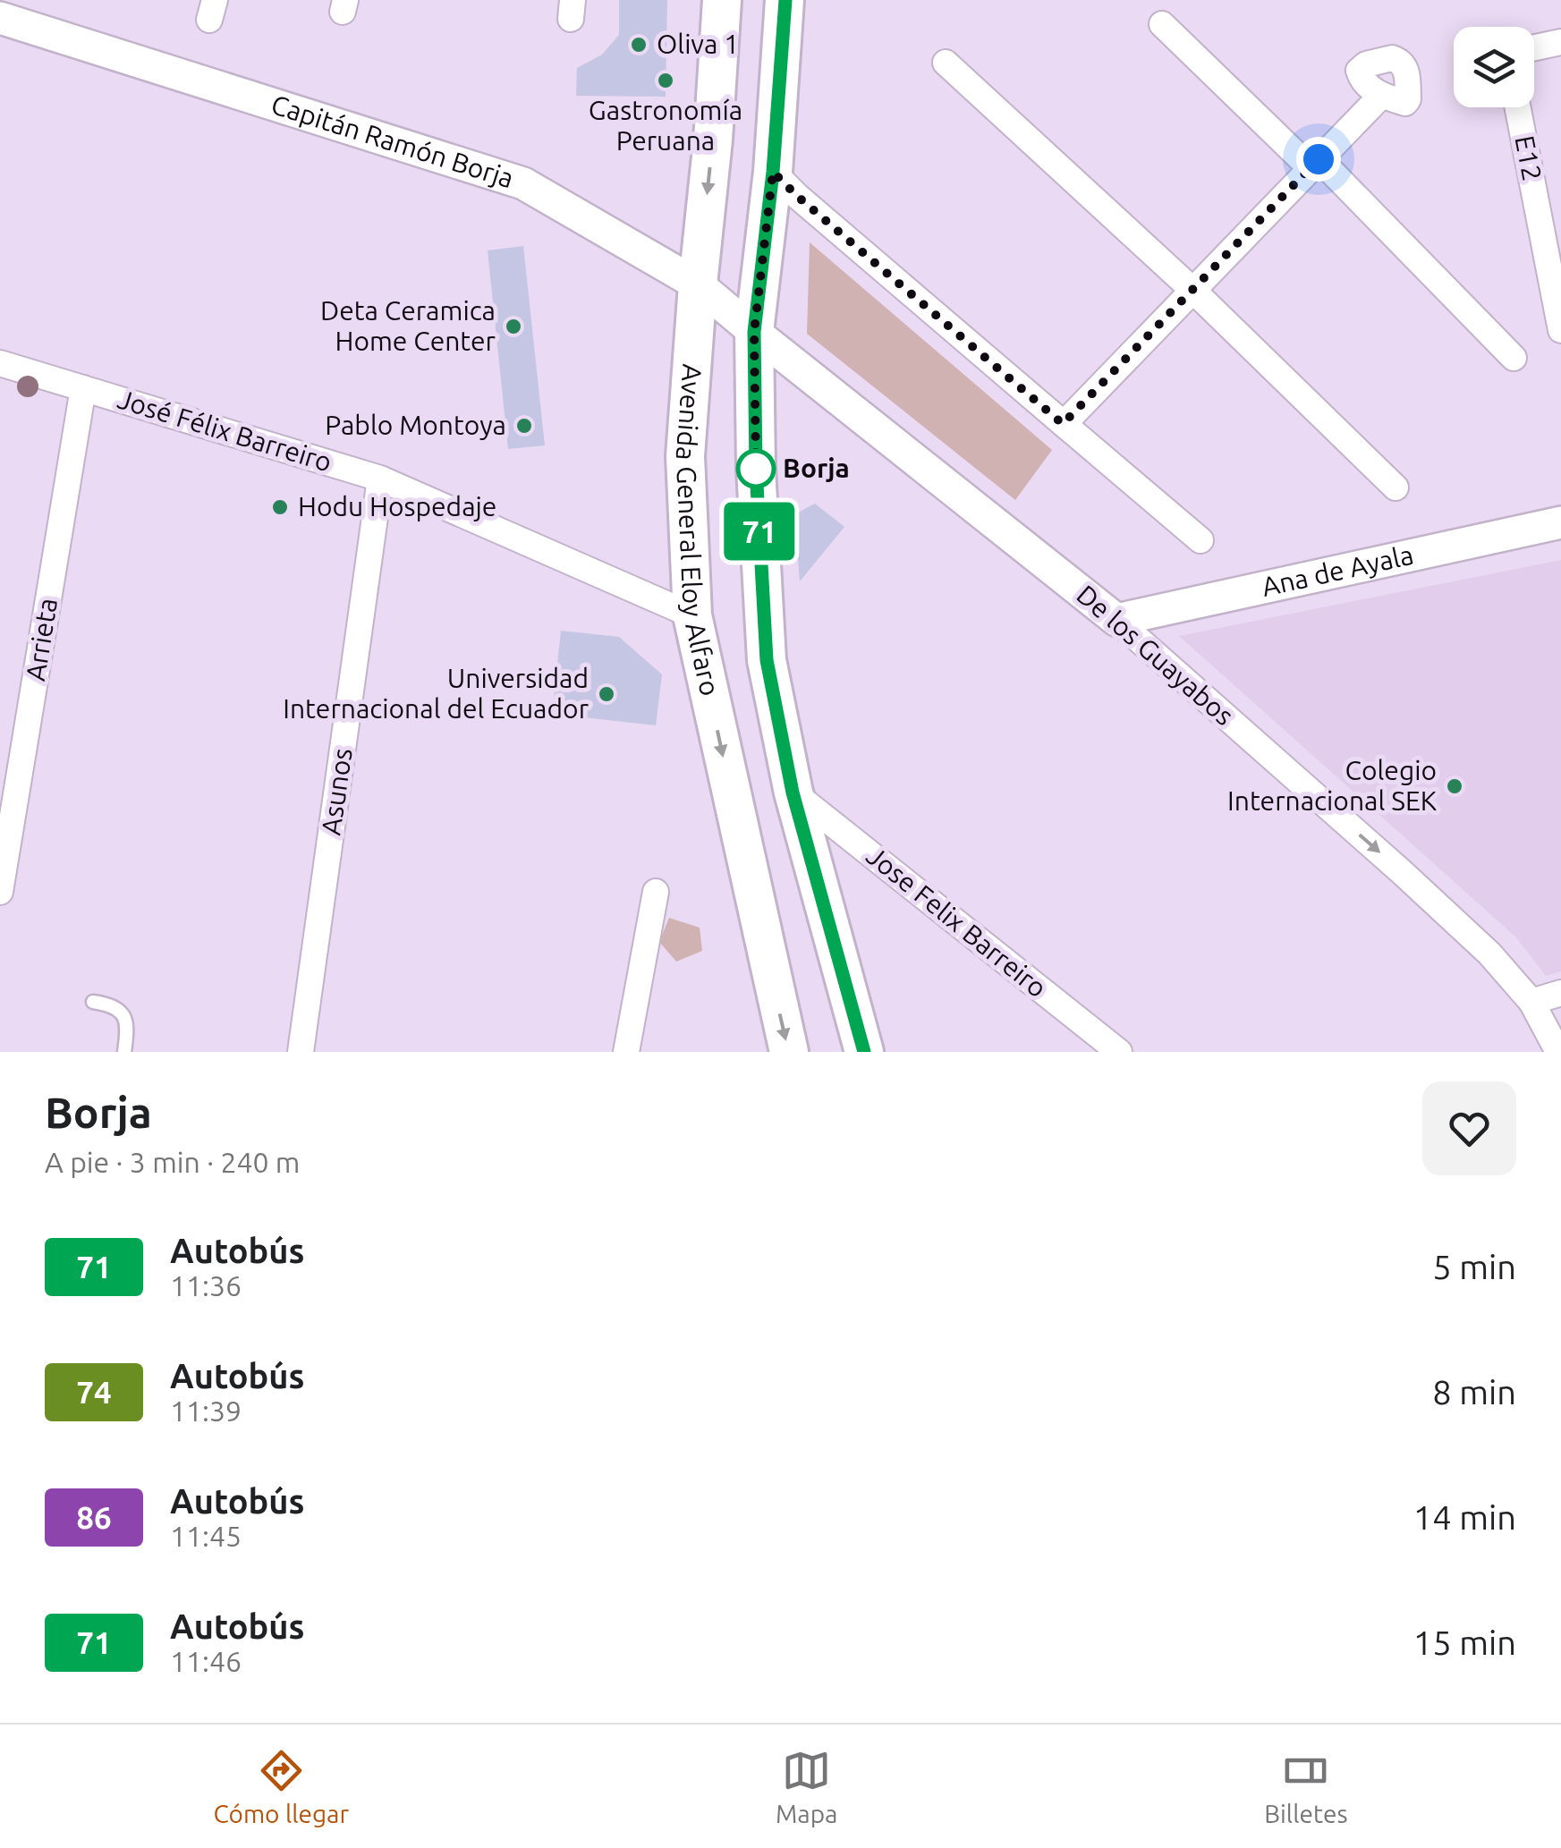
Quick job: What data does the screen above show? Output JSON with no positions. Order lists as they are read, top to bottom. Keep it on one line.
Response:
{"streets":{"main road":["Avenida General Eloy Alfaro"],"street":["Capitán Ramón Borja","E12","José Félix Barreiro","Ana de Ayala","Arrieta","De los Guayabos","Asunos","Jose Felix Barreiro"]},"crossings":[["Capitán Ramón Borja","Avenida General Eloy Alfaro"],["Capitán Ramón Borja","De los Guayabos"],["José Félix Barreiro","Avenida General Eloy Alfaro"],["José Félix Barreiro","Arrieta"],["José Félix Barreiro","Asunos"],["Ana de Ayala","De los Guayabos"]],"one_way":["De los Guayabos"],"places":["Oliva 1","Gastronomía Peruana","Deta Ceramica Home Center","Pablo Montoya","Borja","Hodu Hospedaje","Universidad Internacional del Ecuador","Colegio Internacional SEK"],"lines":["bus line 71"],"page":{"on_map":"71","heading":["Borja","A pie · 3 min · 240 m"],"list":[{"mark":"71","name":"Autobús","note":"11:36","value":"5 min"},{"mark":"74","name":"Autobús","note":"11:39","value":"8 min"},{"mark":"86","name":"Autobús","note":"11:45","value":"14 min"},{"mark":"71","name":"Autobús","note":"11:46","value":"15 min"}],"tabs":["Cómo llegar","Mapa","Billetes"]}}
